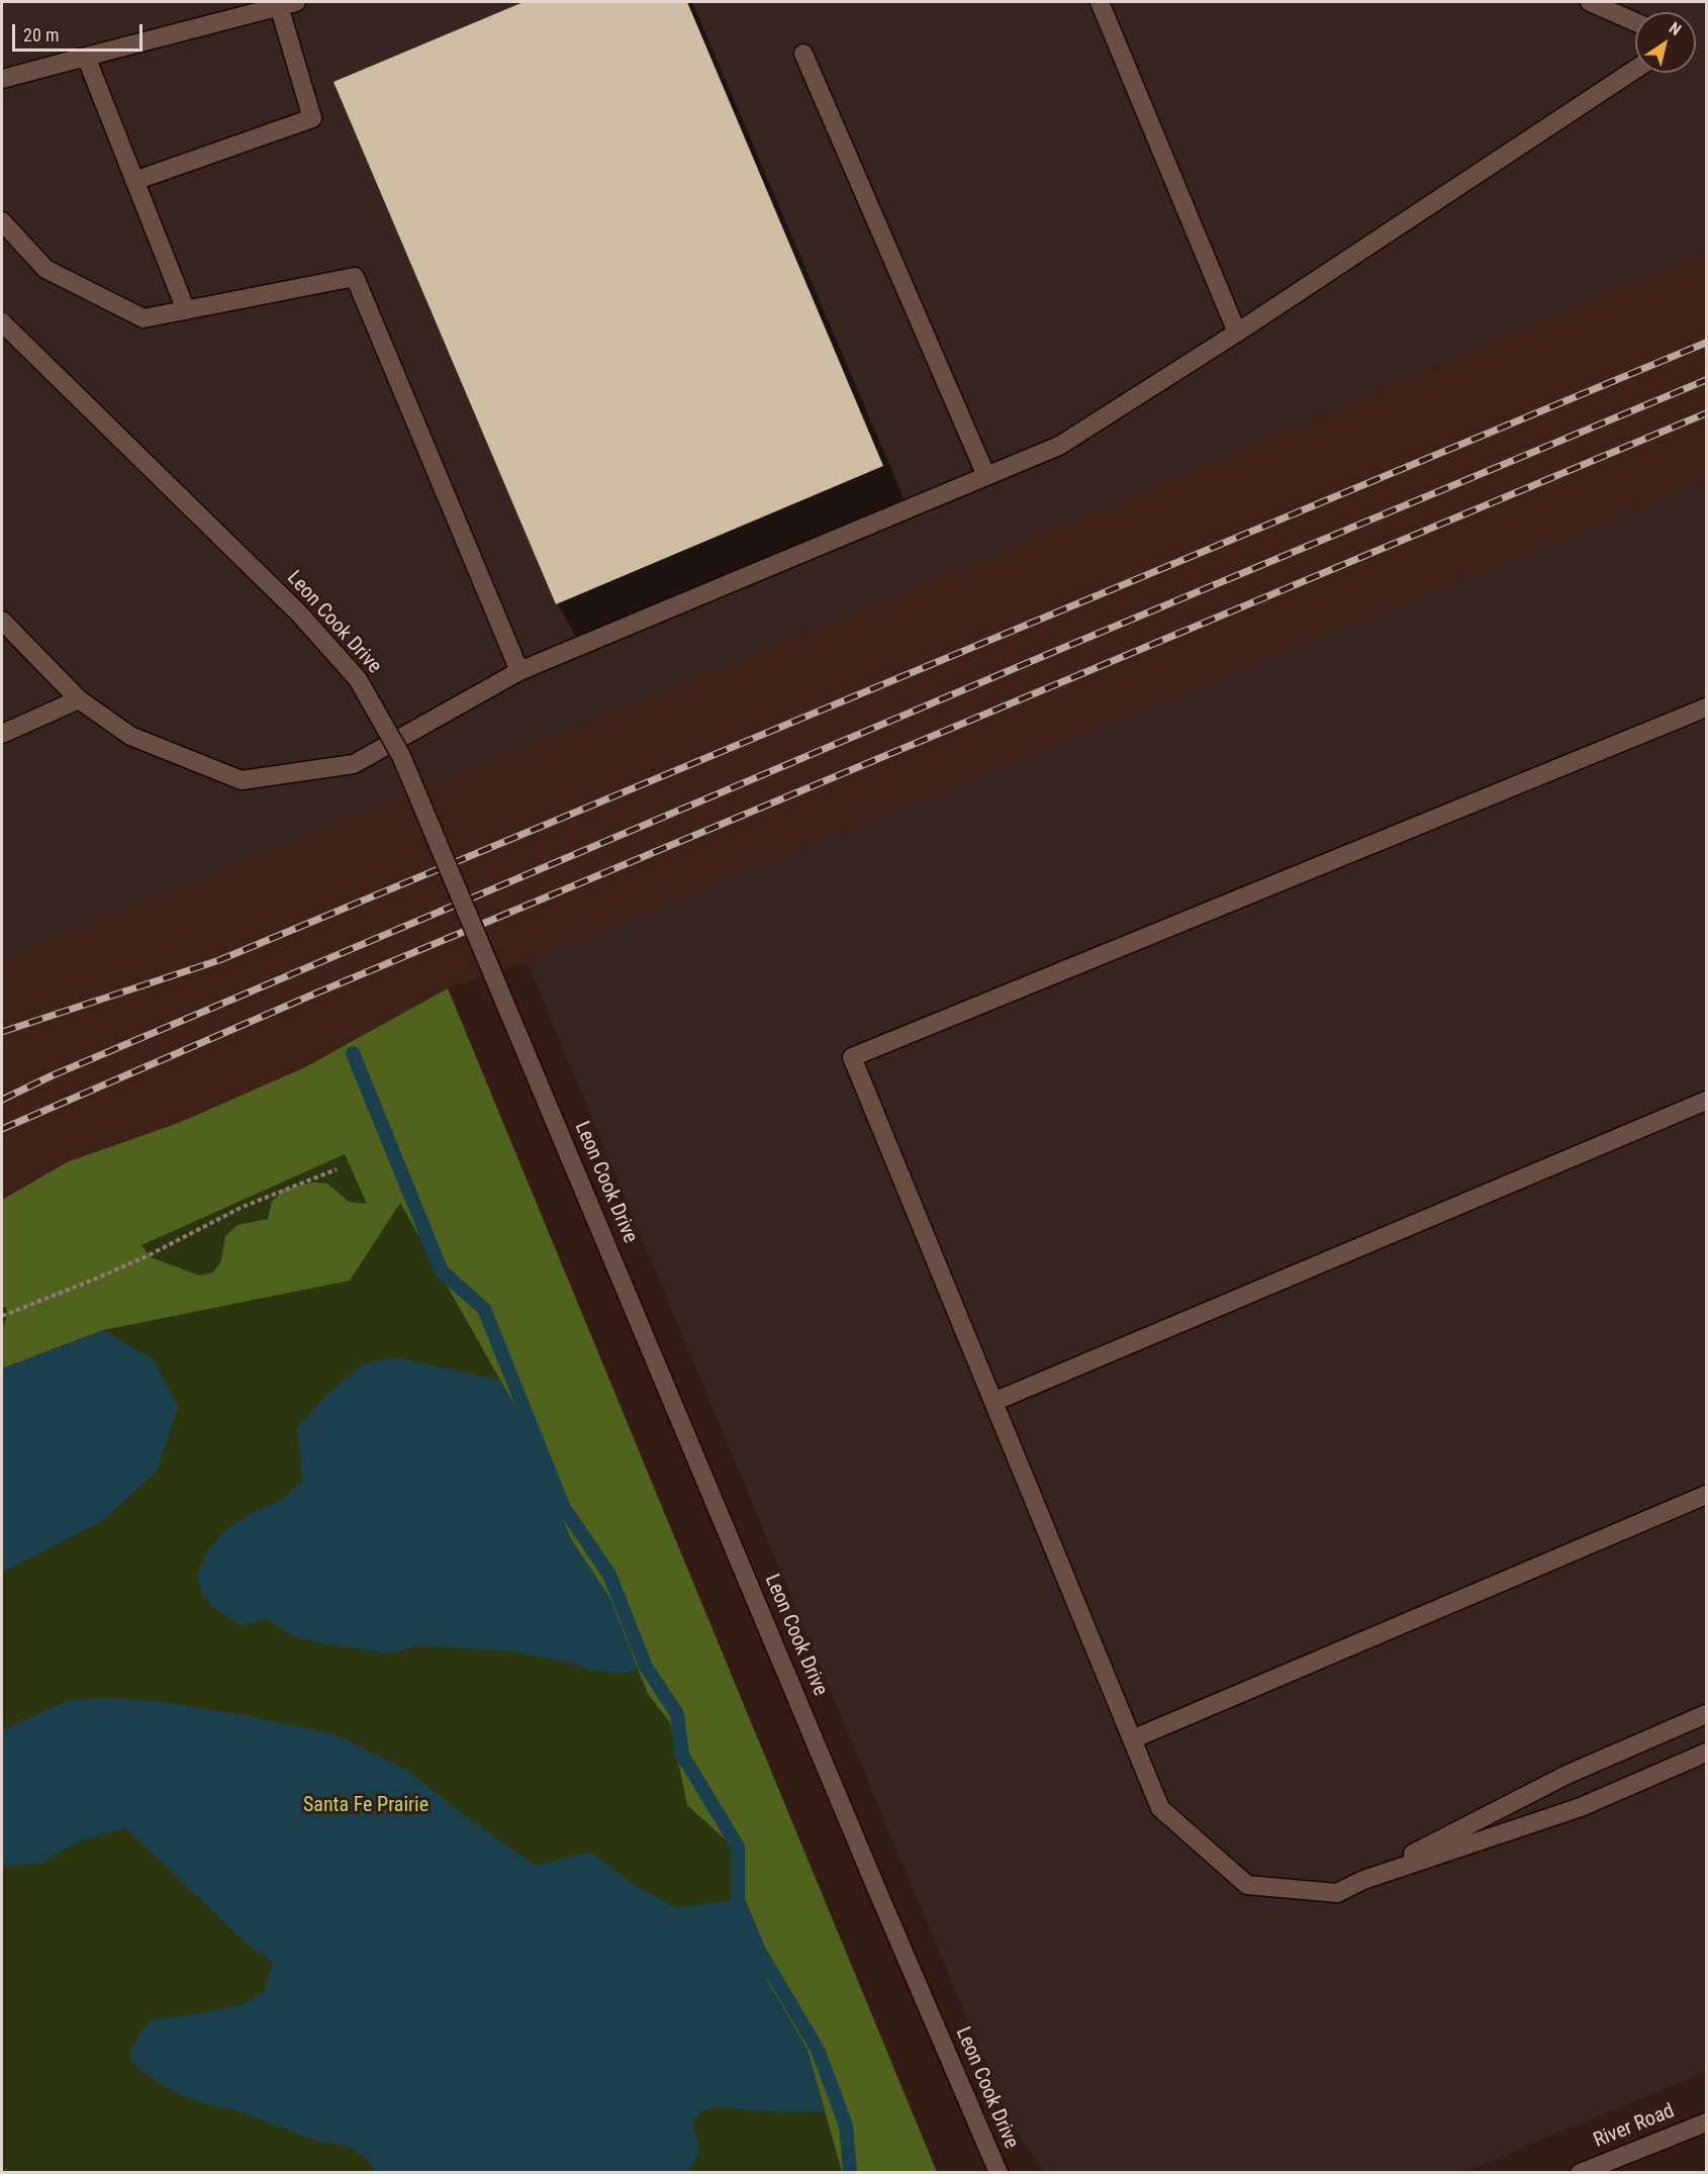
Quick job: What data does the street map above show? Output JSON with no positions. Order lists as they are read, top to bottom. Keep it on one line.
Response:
{"streets":{"street":["Leon Cook Drive","River Road"]},"parks":["Santa Fe Prairie"],"scale_bar":"20 m","north":"top right"}
